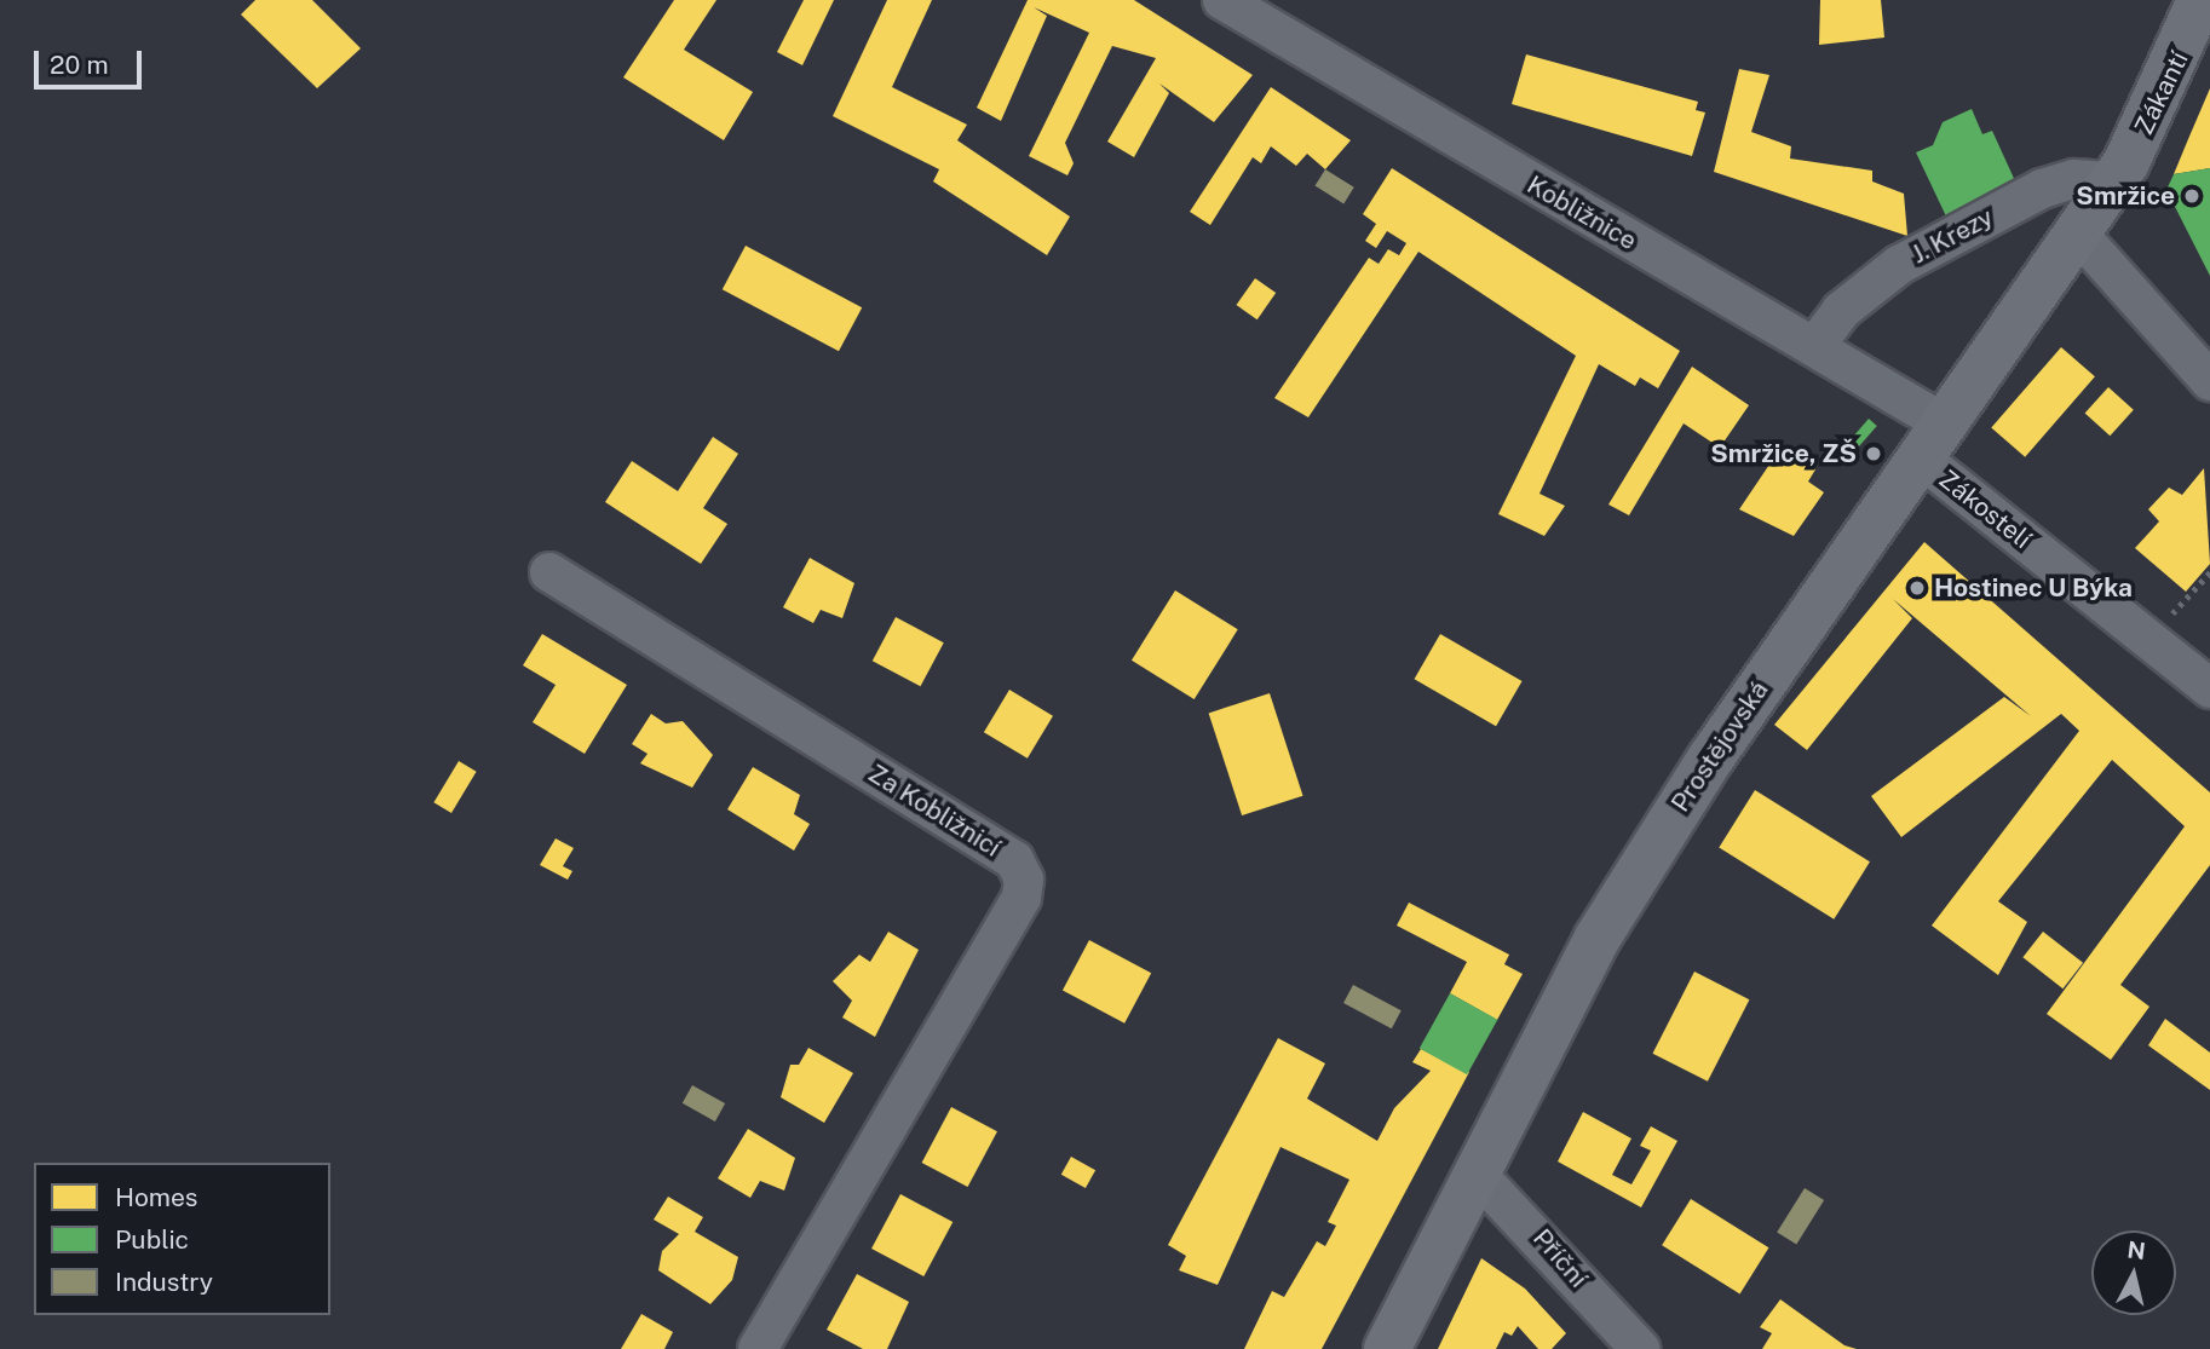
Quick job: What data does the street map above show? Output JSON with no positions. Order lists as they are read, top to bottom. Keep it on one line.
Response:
{"streets":{"main road":["Zákantí","Prostějovská"],"street":["Kobližnice","J. Krezy","Zákostelí","Za Kobližnicí","Příční"]},"crossings":[["Zákantí","J. Krezy"],["Zákantí","Prostějovská"],["Kobližnice","J. Krezy"],["Kobližnice","Zákostelí"],["Kobližnice","Prostějovská"],["J. Krezy","Prostějovská"],["Zákostelí","Prostějovská"],["Prostějovská","Příční"]],"places":["Smržice","Smržice, ZŠ","Hostinec U Býka"],"legend":["Homes","Public","Industry"],"scale_bar":"20 m","north":"top"}
